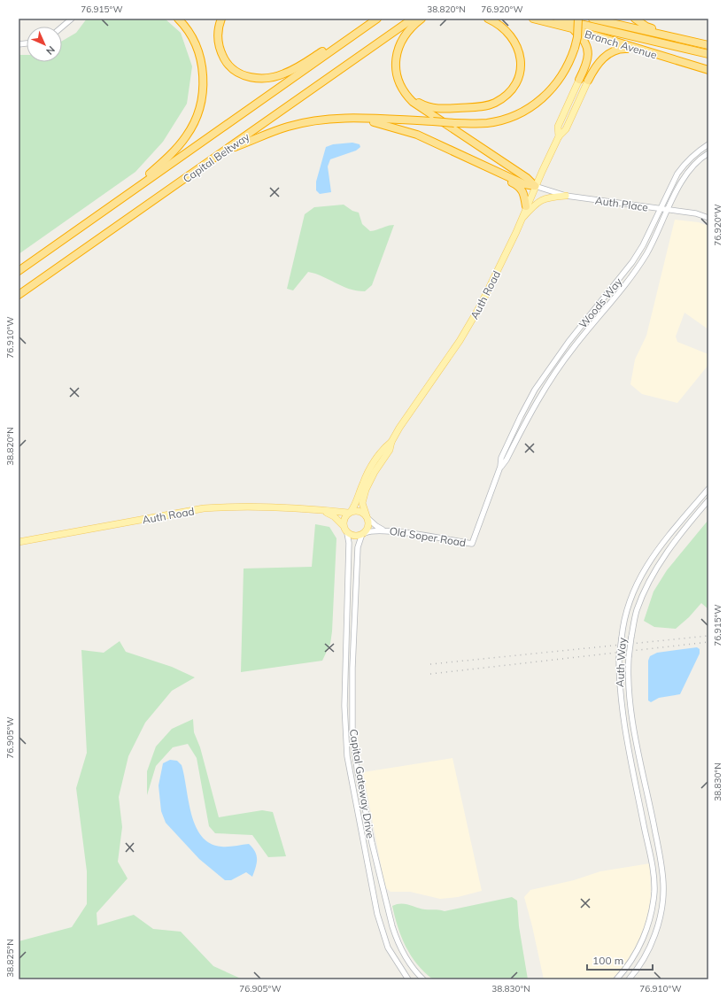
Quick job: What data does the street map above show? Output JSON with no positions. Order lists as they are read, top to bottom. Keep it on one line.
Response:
{"streets":{"highway":["Branch Avenue","Capital Beltway"],"main road":["Auth Road"],"street":["Auth Place","Woods Way","Old Soper Road","Auth Way","Capital Gateway Drive"]},"crossings":[["Auth Place","Auth Road"],["Auth Place","Woods Way"],["Auth Road","Old Soper Road"],["Auth Road","Capital Gateway Drive"],["Woods Way","Old Soper Road"],["Old Soper Road","Capital Gateway Drive"]],"scale_bar":"100 m","north":"bottom right","coordinates":["76.915°W","38.820°N","76.920°W","76.910°W","76.905°W","38.830°N","38.825°N"]}
